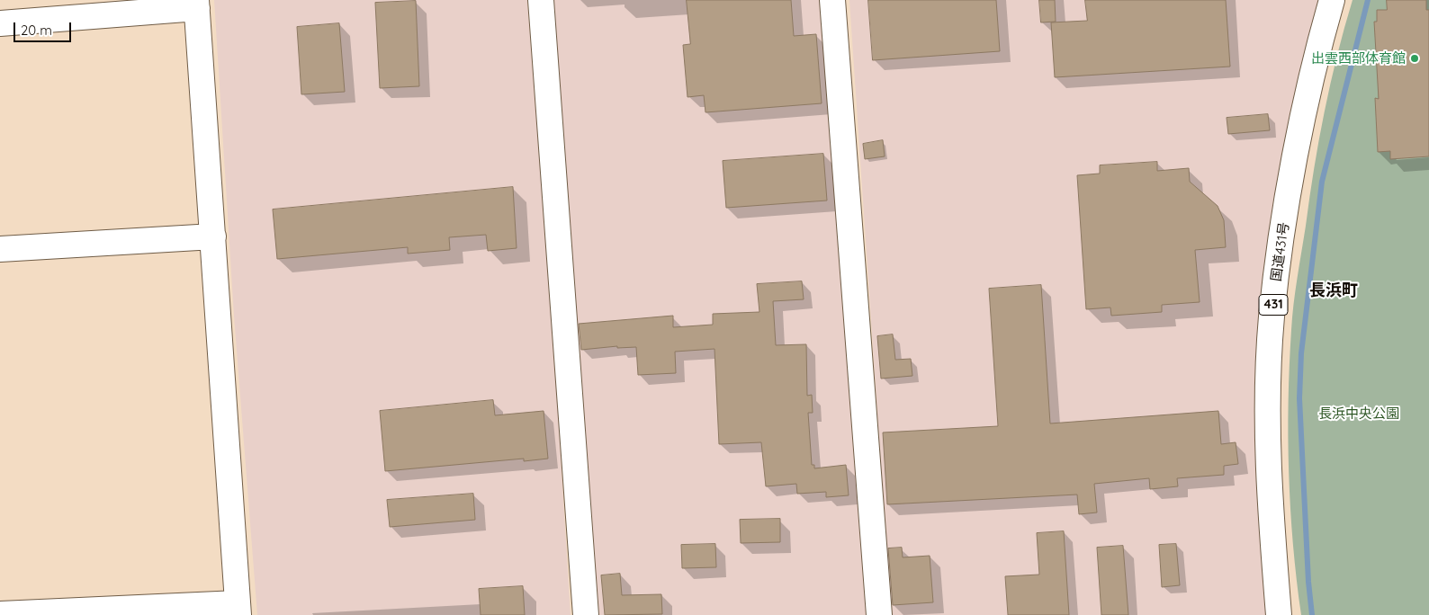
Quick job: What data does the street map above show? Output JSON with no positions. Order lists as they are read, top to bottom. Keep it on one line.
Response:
{"streets":{"main road":["国道431号","431"]},"districts":["長浜町"],"parks":["長浜中央公園"],"places":["出雲西部体育館"],"scale_bar":"20 m"}
